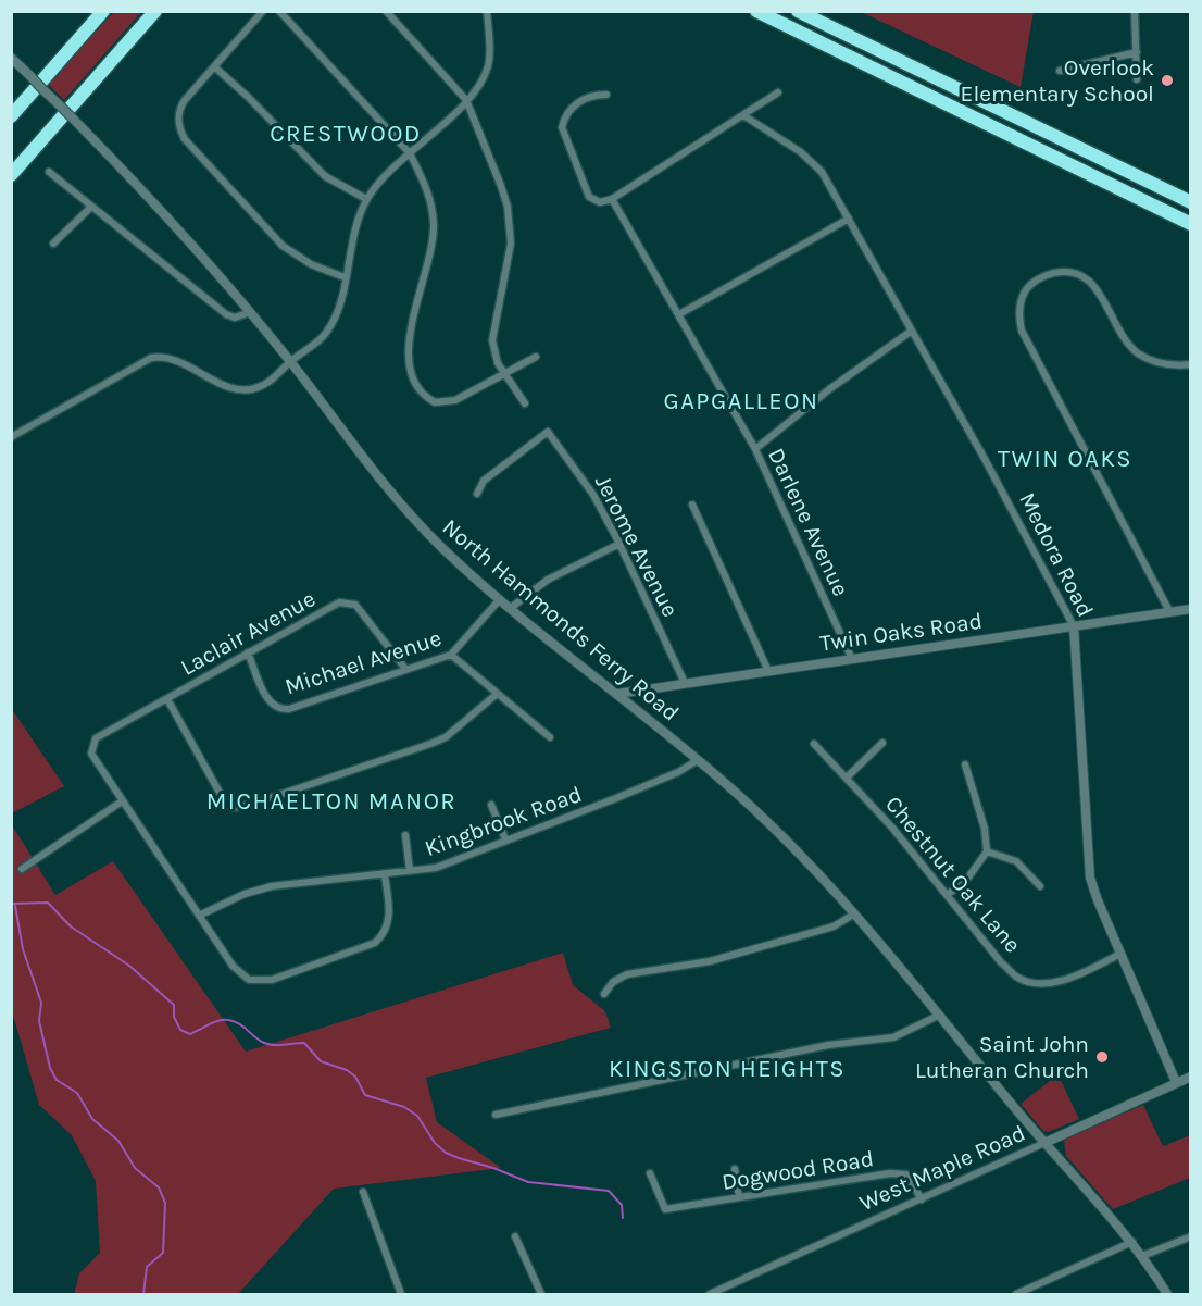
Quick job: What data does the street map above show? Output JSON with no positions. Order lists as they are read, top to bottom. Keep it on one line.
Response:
{"streets":{"street":["Darlene Avenue","Jerome Avenue","Medora Road","North Hammonds Ferry Road","Twin Oaks Road","Laclair Avenue","Michael Avenue","Kingbrook Road","Chestnut Oak Lane","West Maple Road","Dogwood Road"]},"crossings":[["Darlene Avenue","Twin Oaks Road"],["Jerome Avenue","Twin Oaks Road"],["Medora Road","Twin Oaks Road"],["Medora Road","Chestnut Oak Lane"],["Medora Road","West Maple Road"],["North Hammonds Ferry Road","Twin Oaks Road"],["North Hammonds Ferry Road","Michael Avenue"],["North Hammonds Ferry Road","Kingbrook Road"],["North Hammonds Ferry Road","West Maple Road"],["Laclair Avenue","Michael Avenue"],["West Maple Road","Dogwood Road"]],"districts":["CRESTWOOD","GAPGALLEON","TWIN OAKS","MICHAELTON MANOR","KINGSTON HEIGHTS"],"places":["Overlook Elementary School","Saint John Lutheran Church"]}
